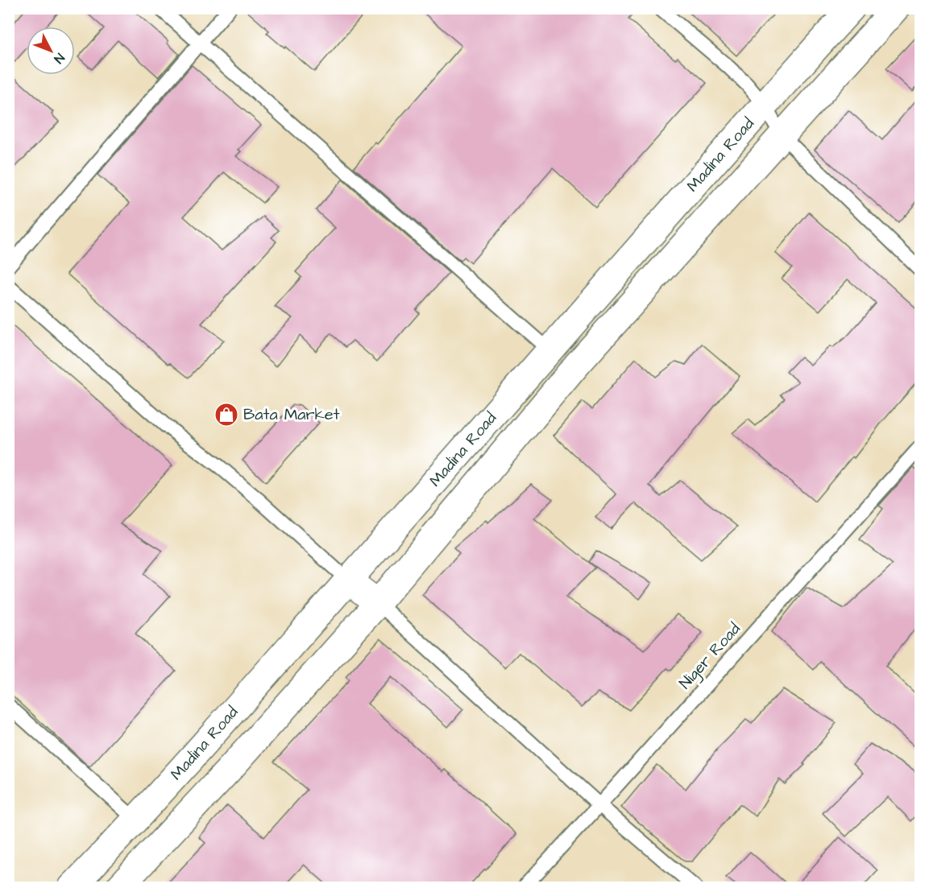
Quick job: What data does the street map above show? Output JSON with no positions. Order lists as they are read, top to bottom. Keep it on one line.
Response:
{"streets":{"main road":["Madina Road"],"lane":["Niger Road"]},"places":{"shop":["Bata Market"]},"north":"bottom right"}
